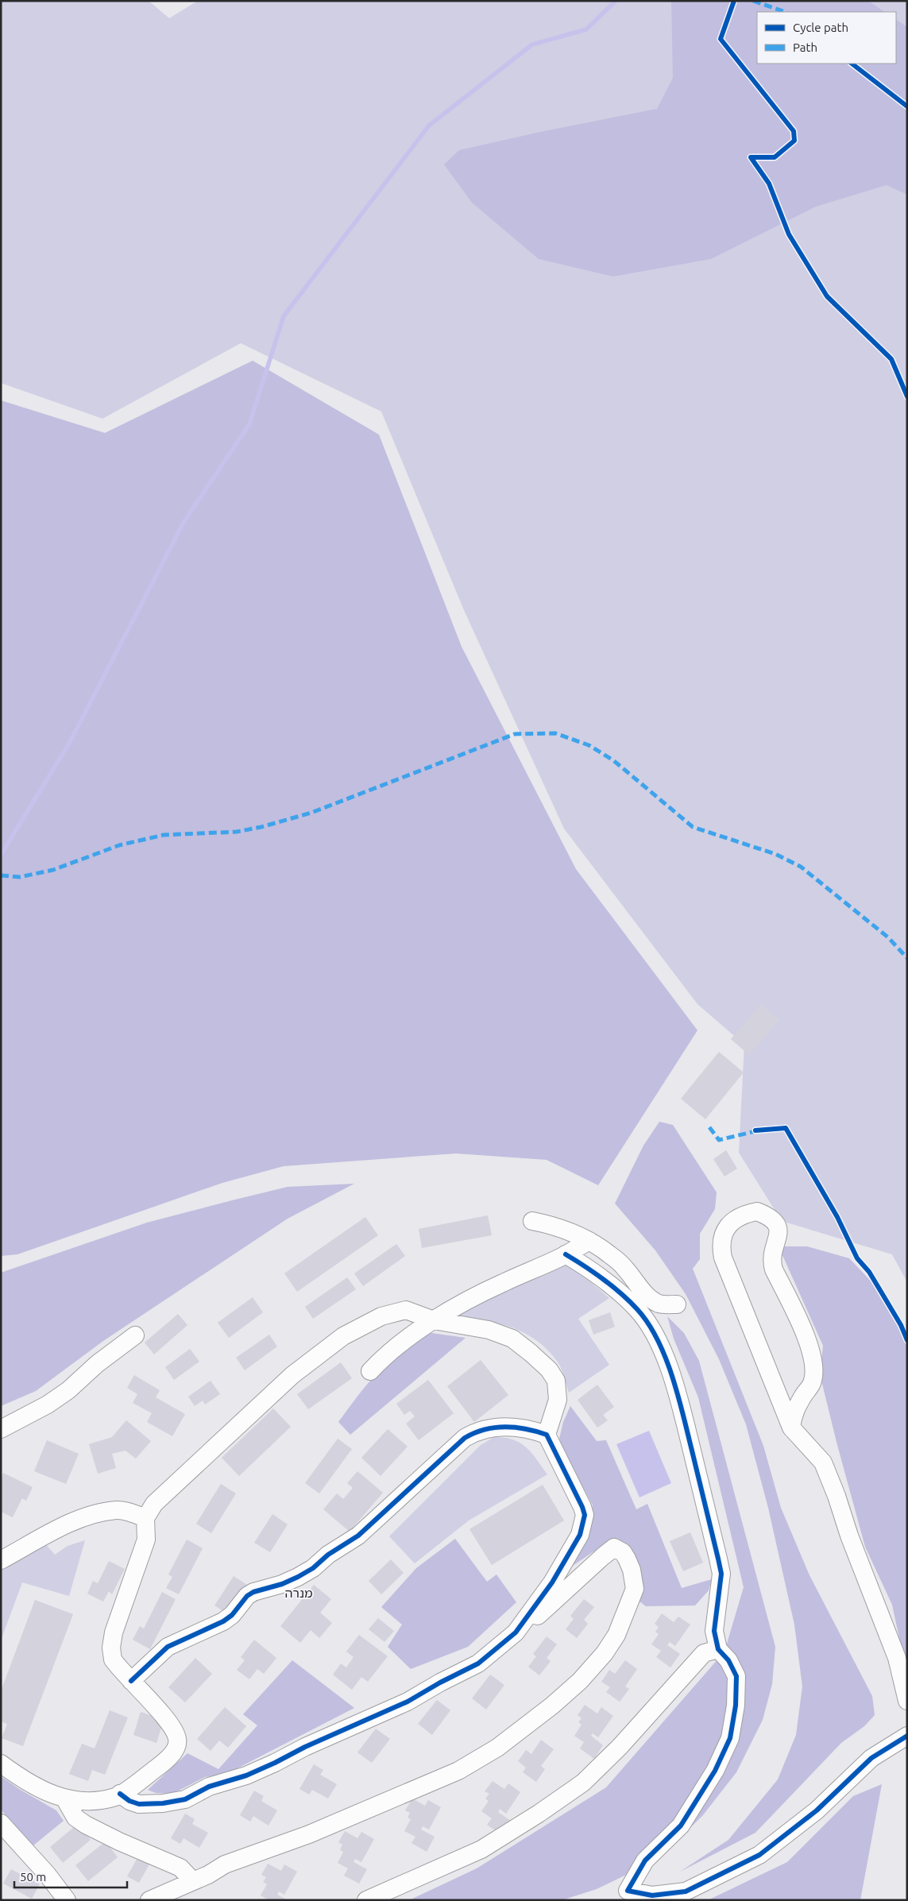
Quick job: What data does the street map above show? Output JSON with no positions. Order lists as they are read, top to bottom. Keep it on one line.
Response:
{"districts":["מנרה"],"legend":["Cycle path","Path"],"scale_bar":"50 m"}
